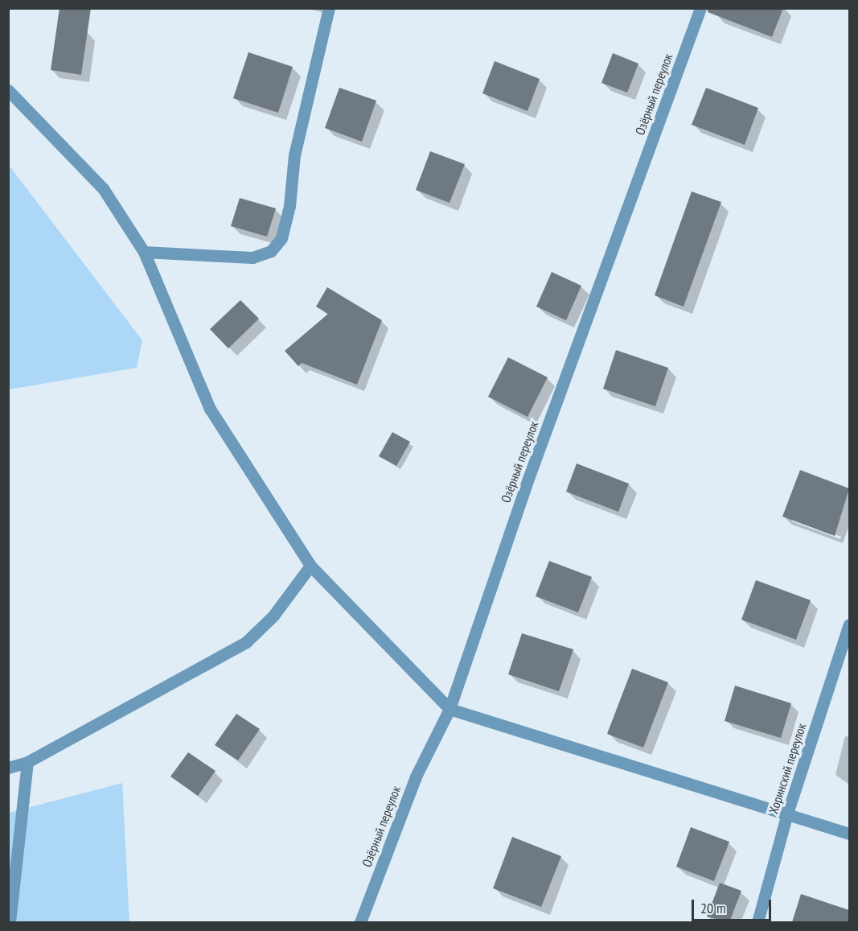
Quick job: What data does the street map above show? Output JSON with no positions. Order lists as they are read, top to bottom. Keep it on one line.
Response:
{"streets":{"street":["Озёрный переулок","Хоринский переулок"]},"scale_bar":"20 m"}
